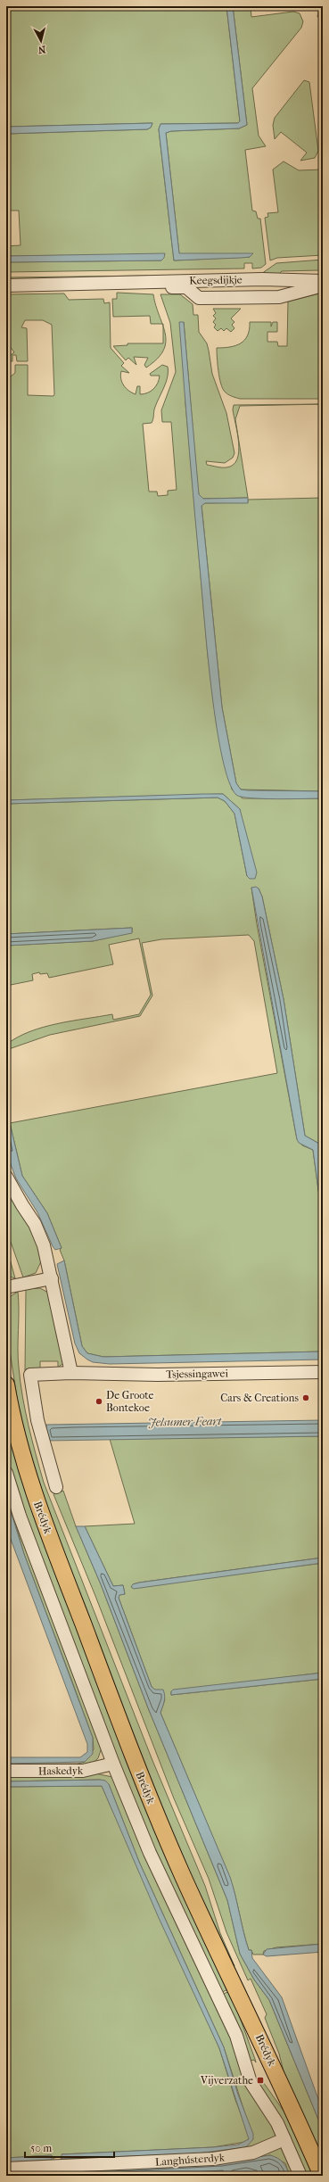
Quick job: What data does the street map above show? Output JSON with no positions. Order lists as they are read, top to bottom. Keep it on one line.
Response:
{"streets":{"main road":["Brédyk"],"street":["Keegsdijkje","Tsjessingawei","Haskedyk","Langhústerdyk"]},"crossings":[["Brédyk","Haskedyk"],["Brédyk","Langhústerdyk"]],"water":["Jelsumer Feart"],"places":{"other":["Cars & Creations","De Groote Bontekoe"],"transit":["Vijverzathe"]},"scale_bar":"50 m","north":"bottom"}
